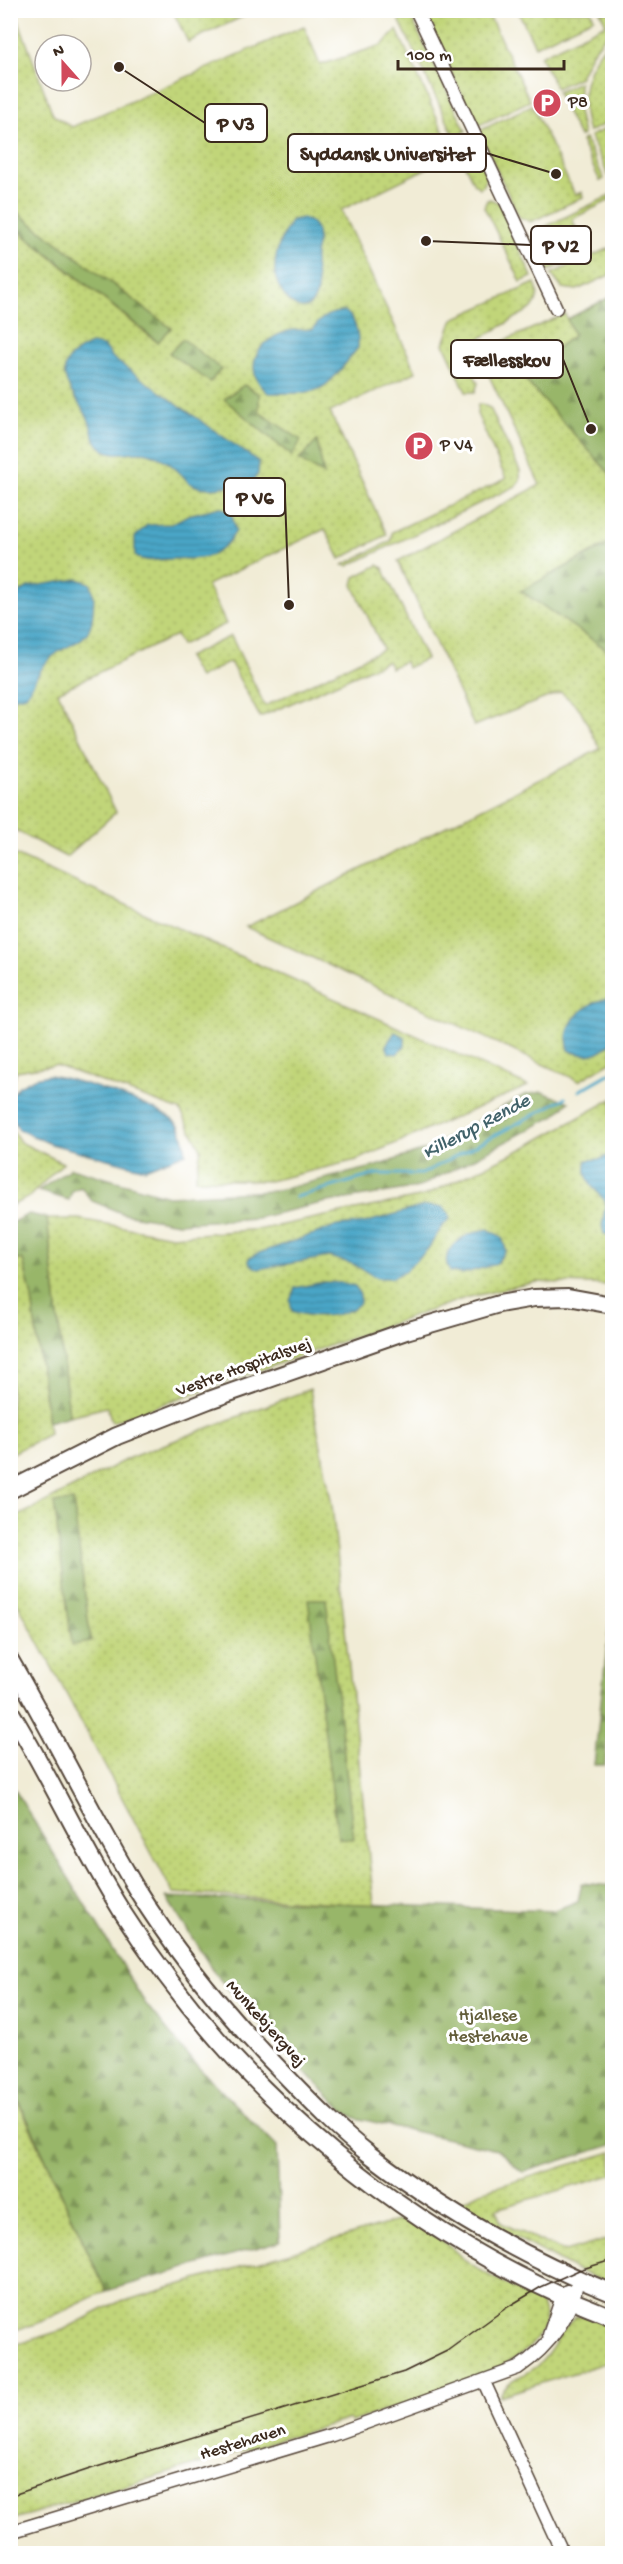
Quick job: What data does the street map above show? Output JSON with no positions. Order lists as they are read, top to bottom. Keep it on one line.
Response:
{"streets":{"street":["Vestre Hospitalsvej","Munkebjergvej","Hestehaven"]},"crossings":[["Munkebjergvej","Hestehaven"]],"water":["Killerup Rende"],"parks":["Hjallese Hestehave"],"places":{"other":["P V3","Syddansk Universitet","P V2","Fællesskov","P V6"],"parking":["P8","P V4"]},"scale_bar":"100 m","north":"top"}
